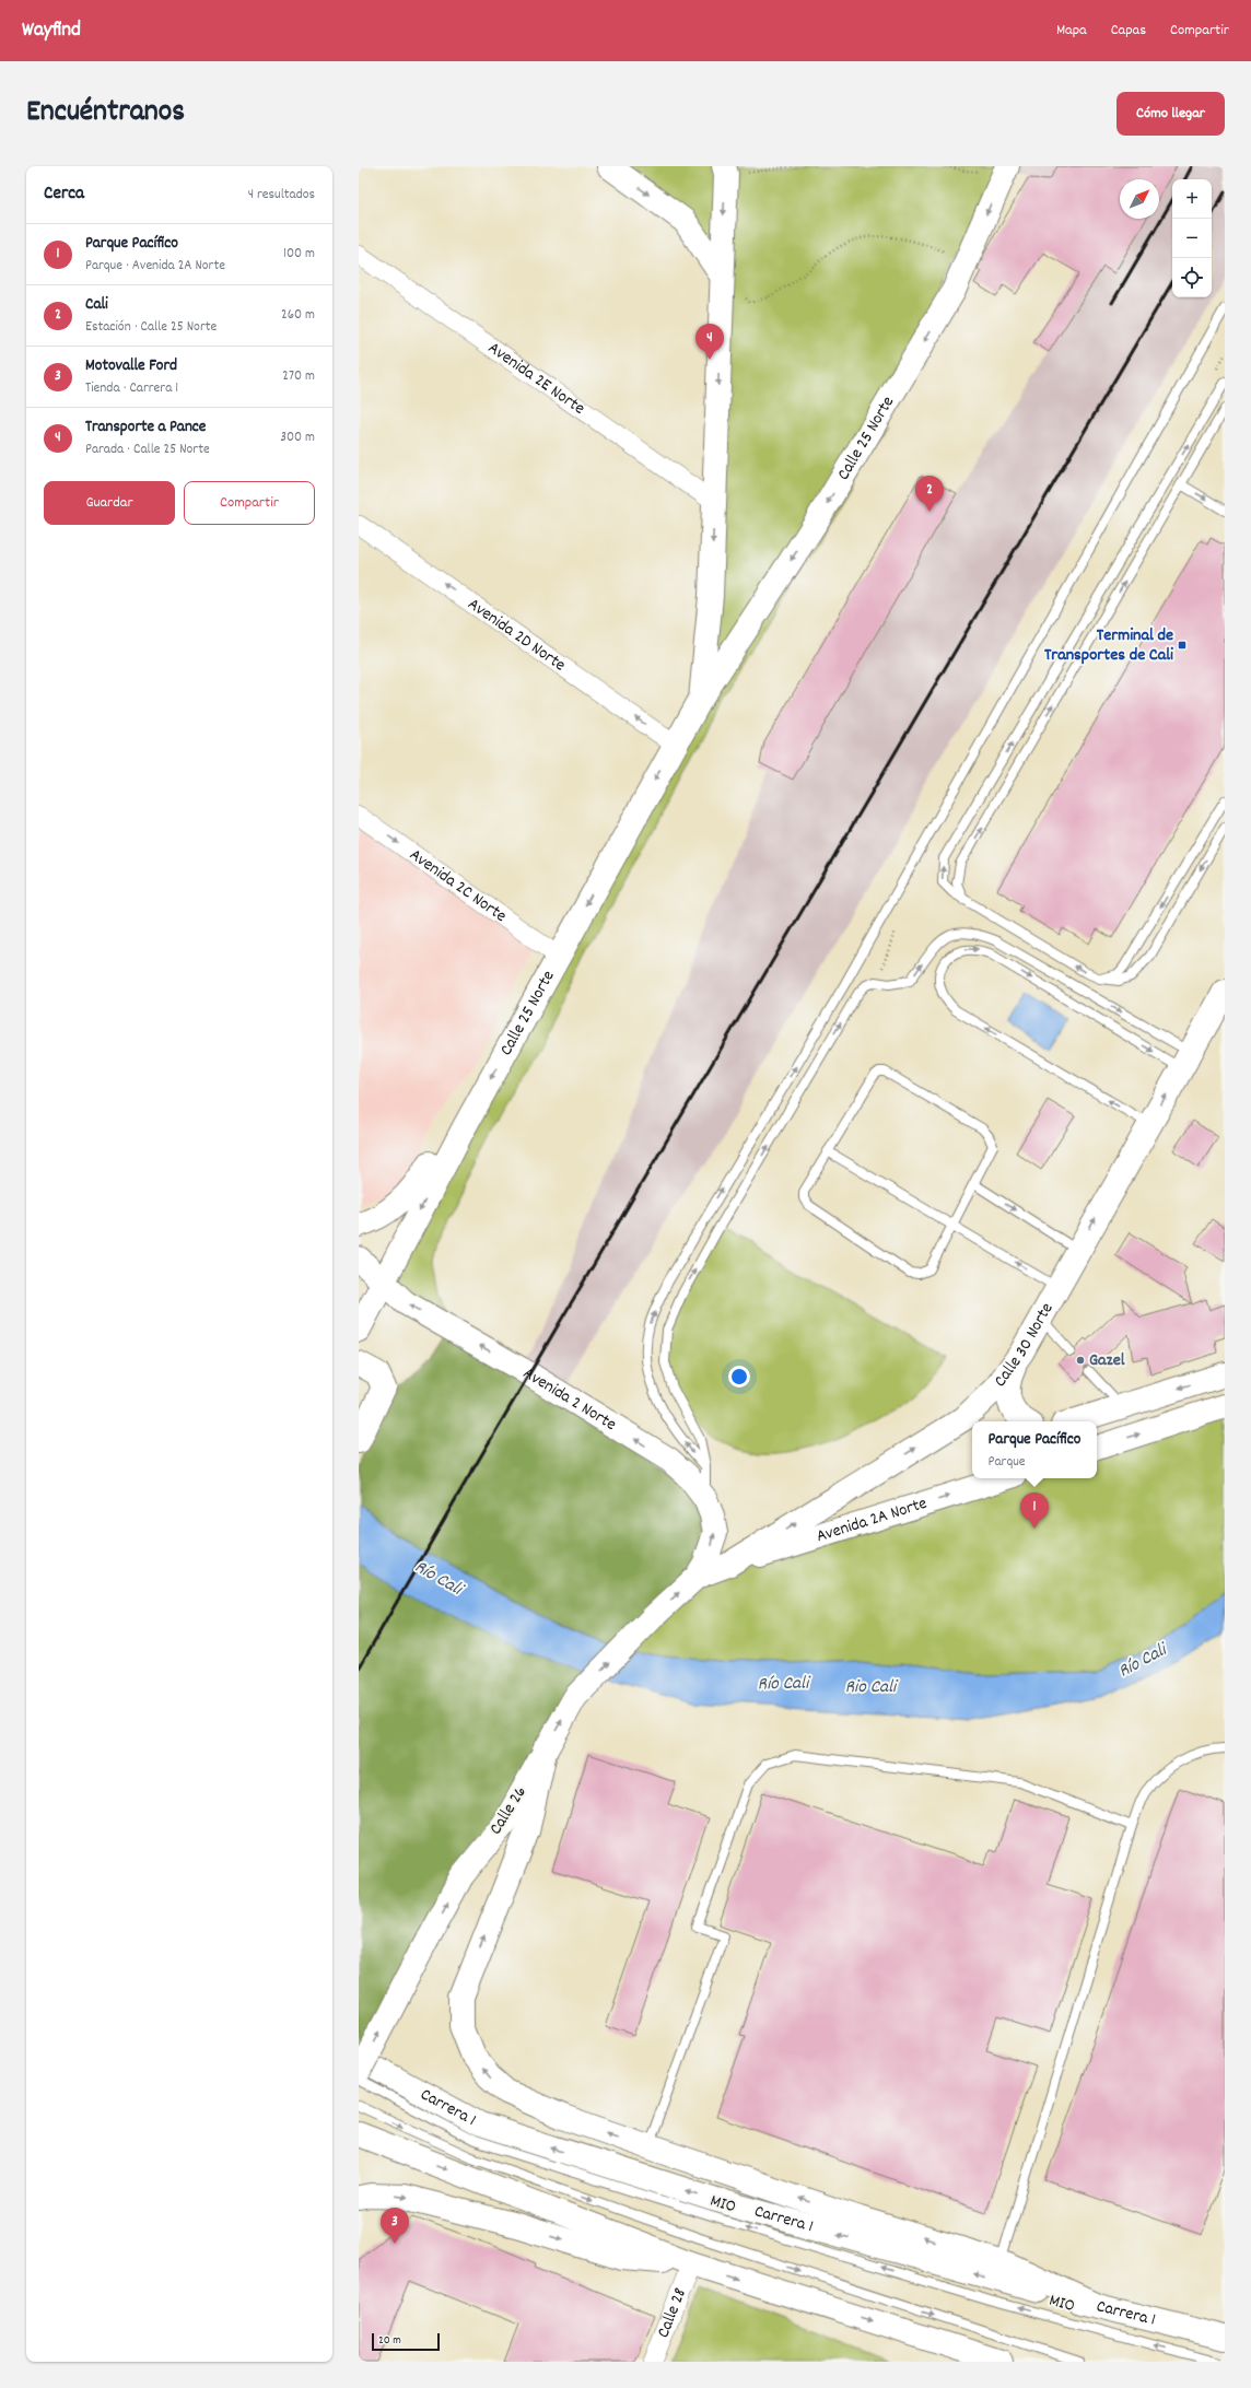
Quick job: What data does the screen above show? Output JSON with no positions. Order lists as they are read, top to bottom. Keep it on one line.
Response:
{"streets":{"main road":["Calle 25 Norte","Calle 30 Norte","Avenida 2 Norte","Avenida 2A Norte","Calle 26","Carrera 1"],"street":["Avenida 2E Norte","Avenida 2D Norte","Avenida 2C Norte","Calle 28"],"lane":["MIO"]},"crossings":[["Avenida 2E Norte","Calle 25 Norte"],["Calle 25 Norte","Avenida 2D Norte"],["Calle 25 Norte","Avenida 2C Norte"],["Calle 25 Norte","Avenida 2 Norte"],["Calle 30 Norte","Avenida 2 Norte"],["Calle 30 Norte","Avenida 2A Norte"],["Calle 30 Norte","Calle 26"],["Avenida 2 Norte","Calle 26"]],"one_way":["Calle 25 Norte","Avenida 2D Norte","Avenida 2C Norte","Calle 30 Norte","Avenida 2 Norte","Avenida 2A Norte","Calle 26"],"water":["Río Cali","Rio Cali"],"places":{"transit":["Terminal de Transportes de Cali"],"other":["Gazel"]},"scale_bar":"20 m","north":"top right","page":{"header":"Wayfind","nav":["Mapa","Capas","Compartir"],"title":"Encuéntranos","buttons":["Cómo llegar",["Guardar","Compartir"]],"heading":["Cerca","4 resultados"],"map_buttons":["+","−"],"list":[{"mark":"1","name":"Parque Pacífico","note":"Parque · Avenida 2A Norte","value":"100 m"},{"mark":"2","name":"Cali","note":"Estación · Calle 25 Norte","value":"260 m"},{"mark":"3","name":"Motovalle Ford","note":"Tienda · Carrera 1","value":"270 m"},{"mark":"4","name":"Transporte a Pance","note":"Parada · Calle 25 Norte","value":"300 m"}],"pins":["4","2","1","3"],"popup":["Parque Pacífico","Parque"],"scale":"20 m"}}
